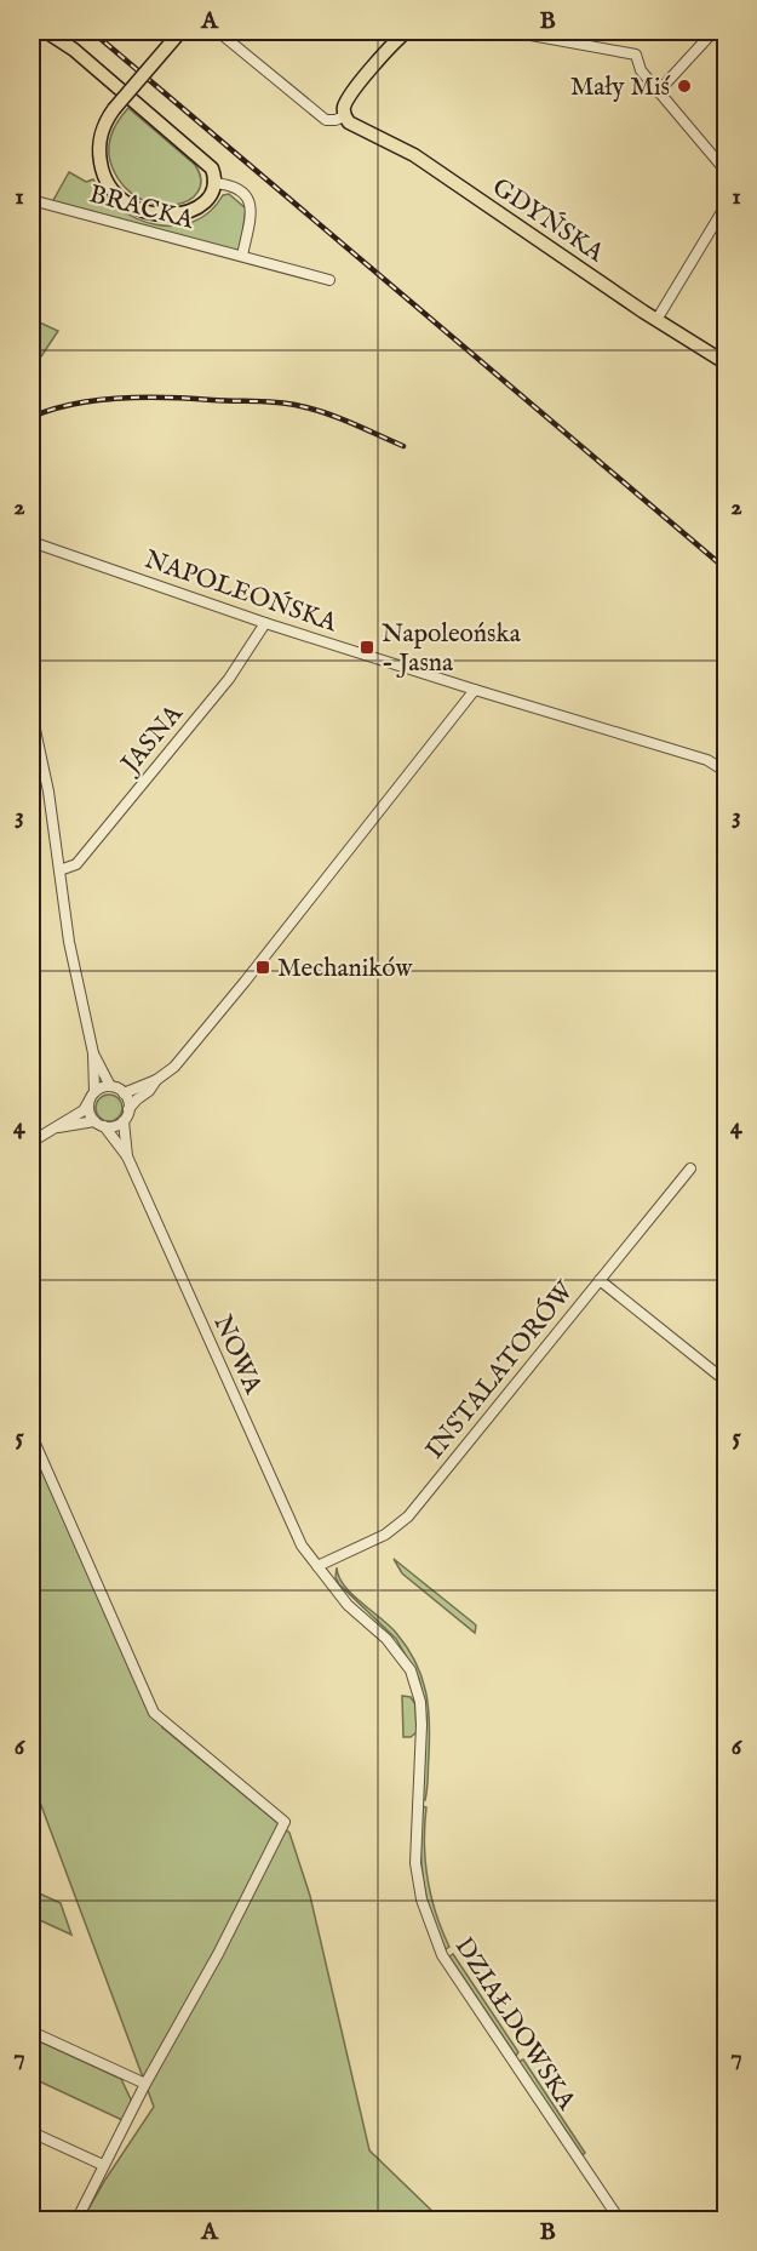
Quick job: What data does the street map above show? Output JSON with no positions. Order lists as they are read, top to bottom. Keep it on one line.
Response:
{"streets":{"main road":["GDYŃSKA"],"street":["BRACKA","NAPOLEOŃSKA","JASNA","NOWA","INSTALATORÓW","DZIAŁDOWSKA"]},"crossings":[["NAPOLEOŃSKA","JASNA"],["NOWA","INSTALATORÓW"],["NOWA","DZIAŁDOWSKA"],["INSTALATORÓW","DZIAŁDOWSKA"]],"places":{"other":["Mały Miś"],"transit":["Napoleońska - Jasna","Mechaników"]},"grid":{"columns":["A","B"],"rows":["1","2","3","4","5","6","7"]}}
